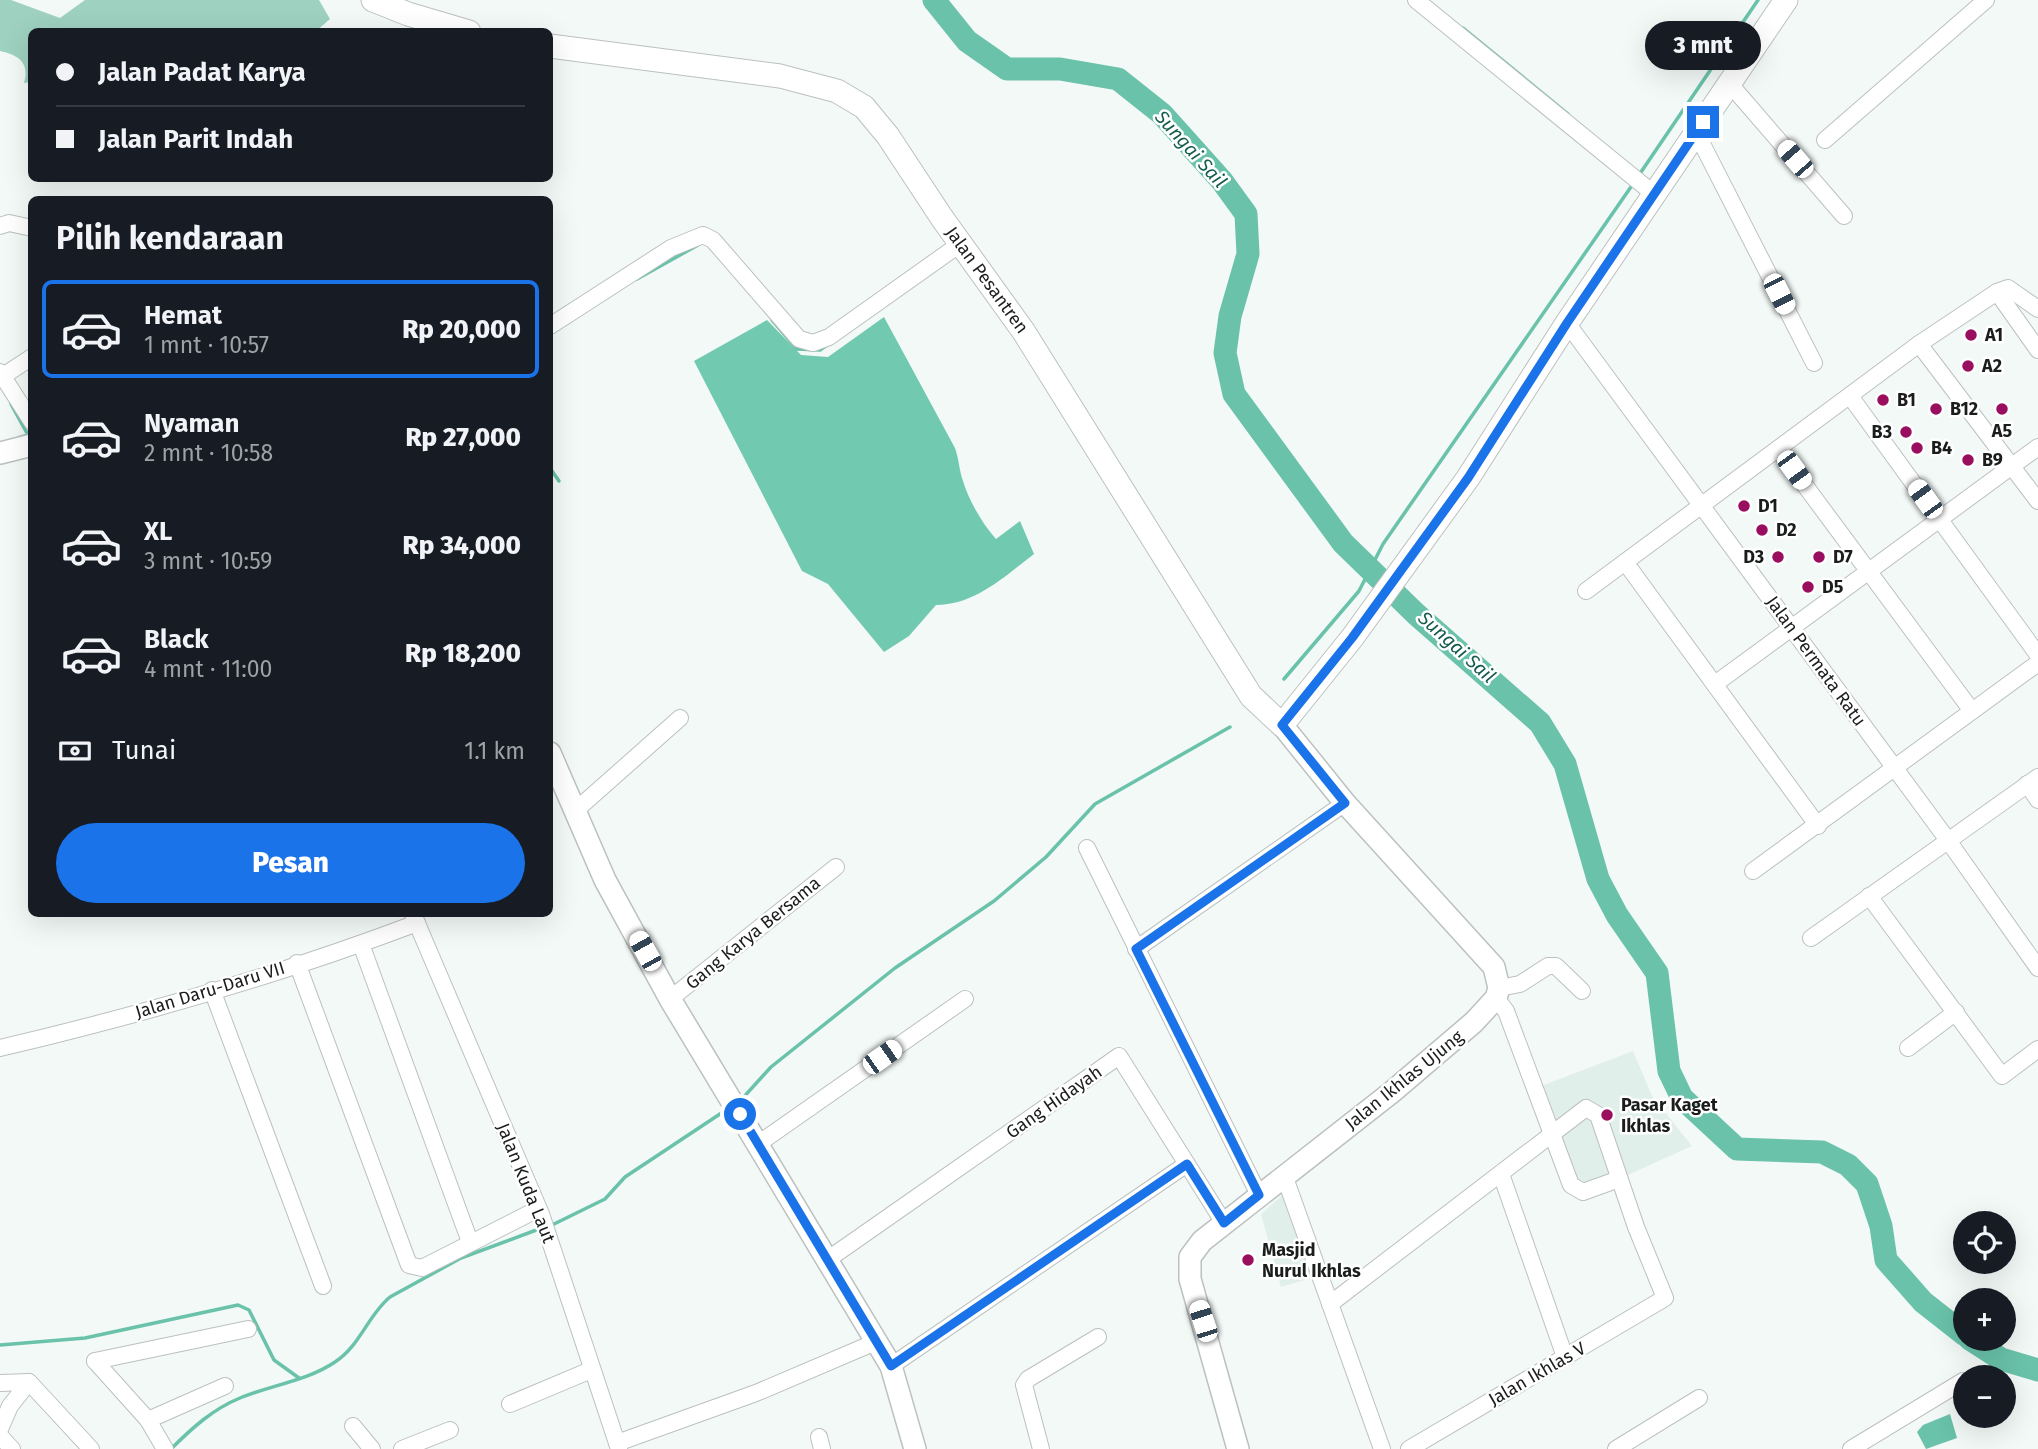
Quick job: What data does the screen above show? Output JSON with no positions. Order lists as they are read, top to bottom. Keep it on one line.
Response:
{"streets":{"main road":["Jalan Pesantren"],"street":["Jalan Permata Ratu","Gang Karya Bersama","Jalan Daru-Daru VII","Jalan Ikhlas Ujung","Gang Hidayah","Jalan Kuda Laut","Jalan Ikhlas V"]},"crossings":[["Jalan Daru-Daru VII","Jalan Kuda Laut"],["Jalan Ikhlas Ujung","Gang Hidayah"]],"water":["Sungai Sail"],"places":["A1","A2","B1","B12","A5","B3","B4","B9","D1","D2","D3","D7","D5","Pasar Kaget Ikhlas","Masjid Nurul Ikhlas"],"page":{"bubble":"3 mnt","banner":["Jalan Padat Karya","Jalan Parit Indah"],"heading":"Pilih kendaraan","list":[{"name":"Hemat","note":"1 mnt · 10:57","value":"Rp 20,000"},{"name":"Nyaman","note":"2 mnt · 10:58","value":"Rp 27,000"},{"name":"XL","note":"3 mnt · 10:59","value":"Rp 34,000"},{"name":"Black","note":"4 mnt · 11:00","value":"Rp 18,200"}],"pay":["Tunai","1.1 km"],"buttons":"Pesan","map_buttons":["+","−"]}}
